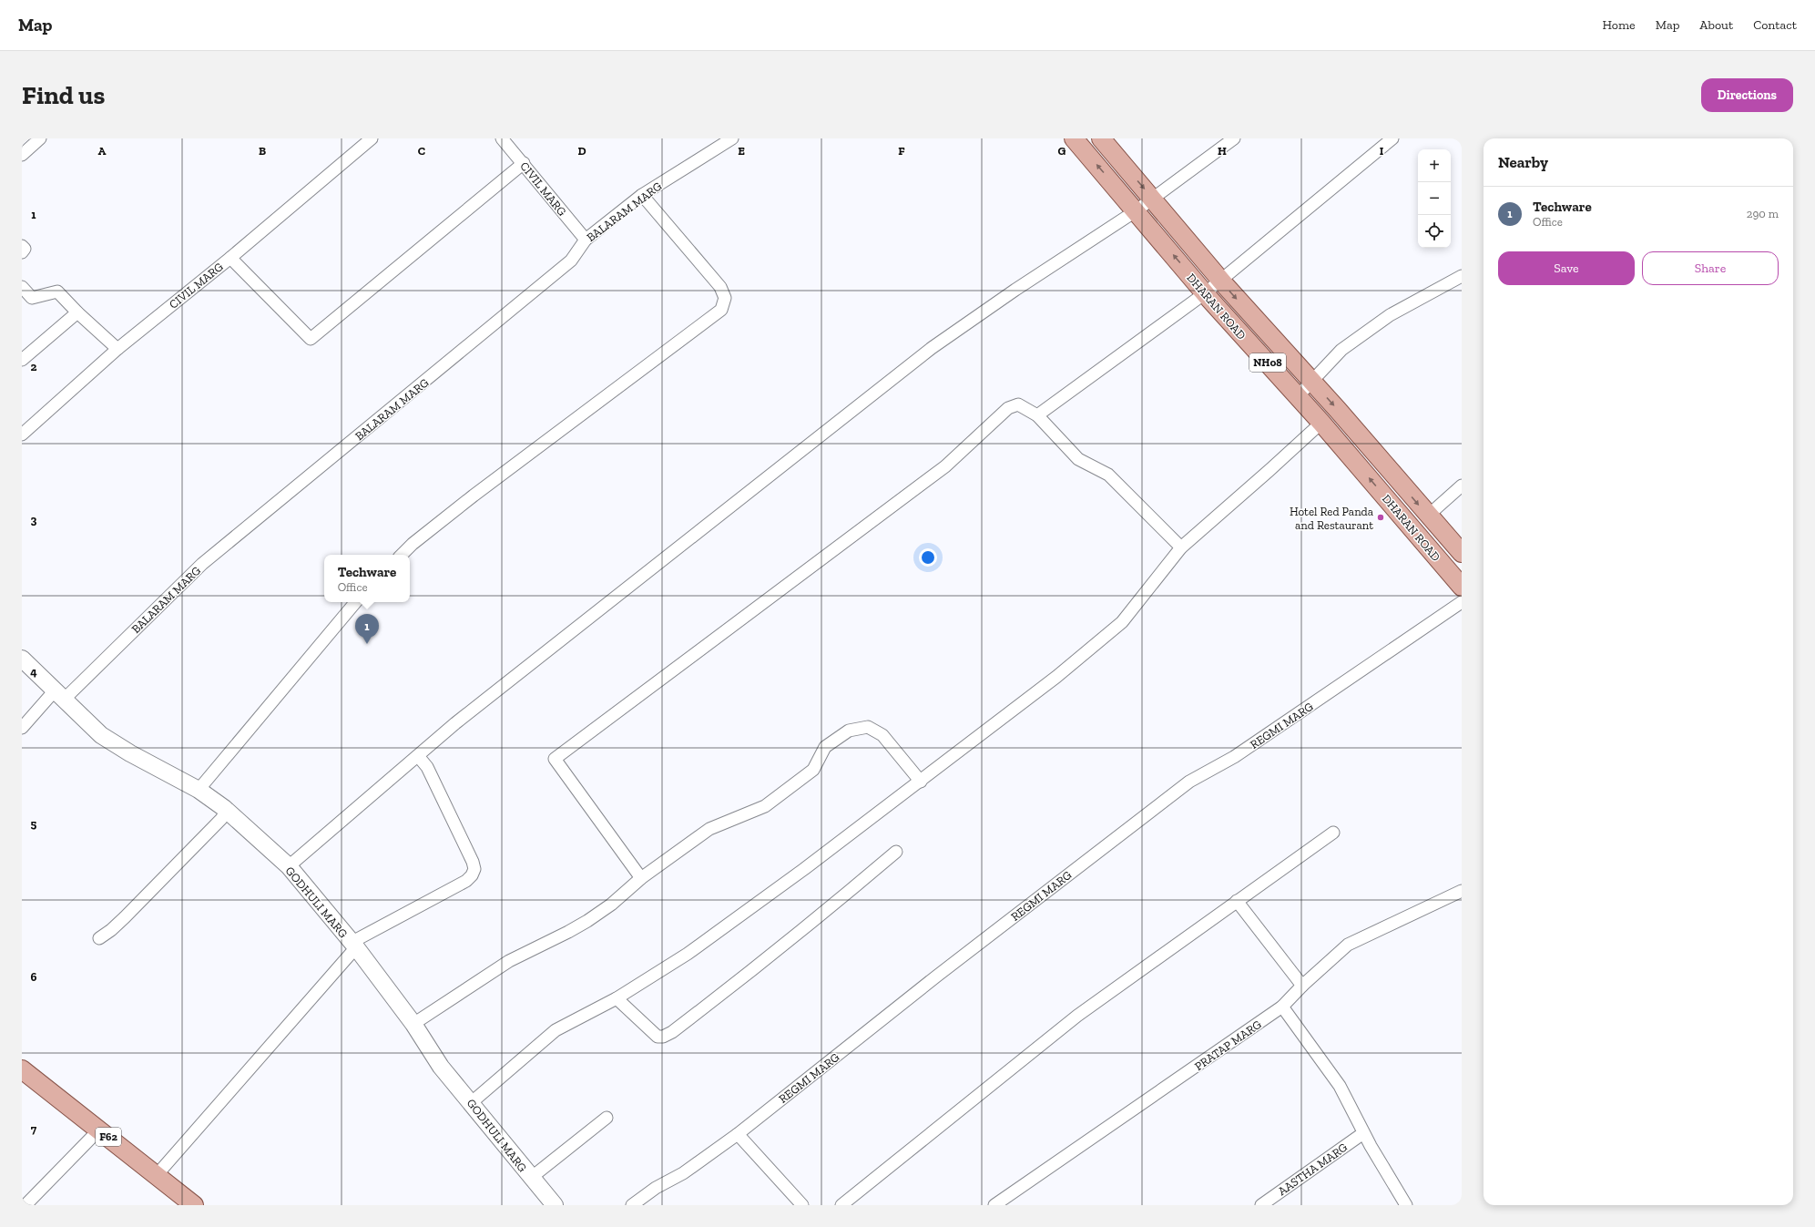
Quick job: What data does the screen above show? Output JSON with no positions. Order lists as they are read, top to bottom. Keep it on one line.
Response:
{"streets":{"main road":["DHARAN ROAD","NH08","GODHULI MARG","F62"],"street":["CIVIL MARG","BALARAM MARG","REGMI MARG","PRATAP MARG","AASTHA MARG"]},"crossings":[["CIVIL MARG","BALARAM MARG"],["BALARAM MARG","GODHULI MARG"]],"places":["Hotel Red Panda and Restaurant"],"page":{"header":"Map","nav":["Home","Map","About","Contact"],"buttons":["Directions",["Save","Share"]],"title":"Find us","heading":"Nearby","map_buttons":["+","−"],"list":[{"mark":"1","name":"Techware","note":"Office","value":"290 m"}],"popup":["Techware","Office"],"pins":"1"},"grid":{"columns":["A","B","C","D","E","F","G","H","I"],"rows":["1","2","3","4","5","6","7"]}}
